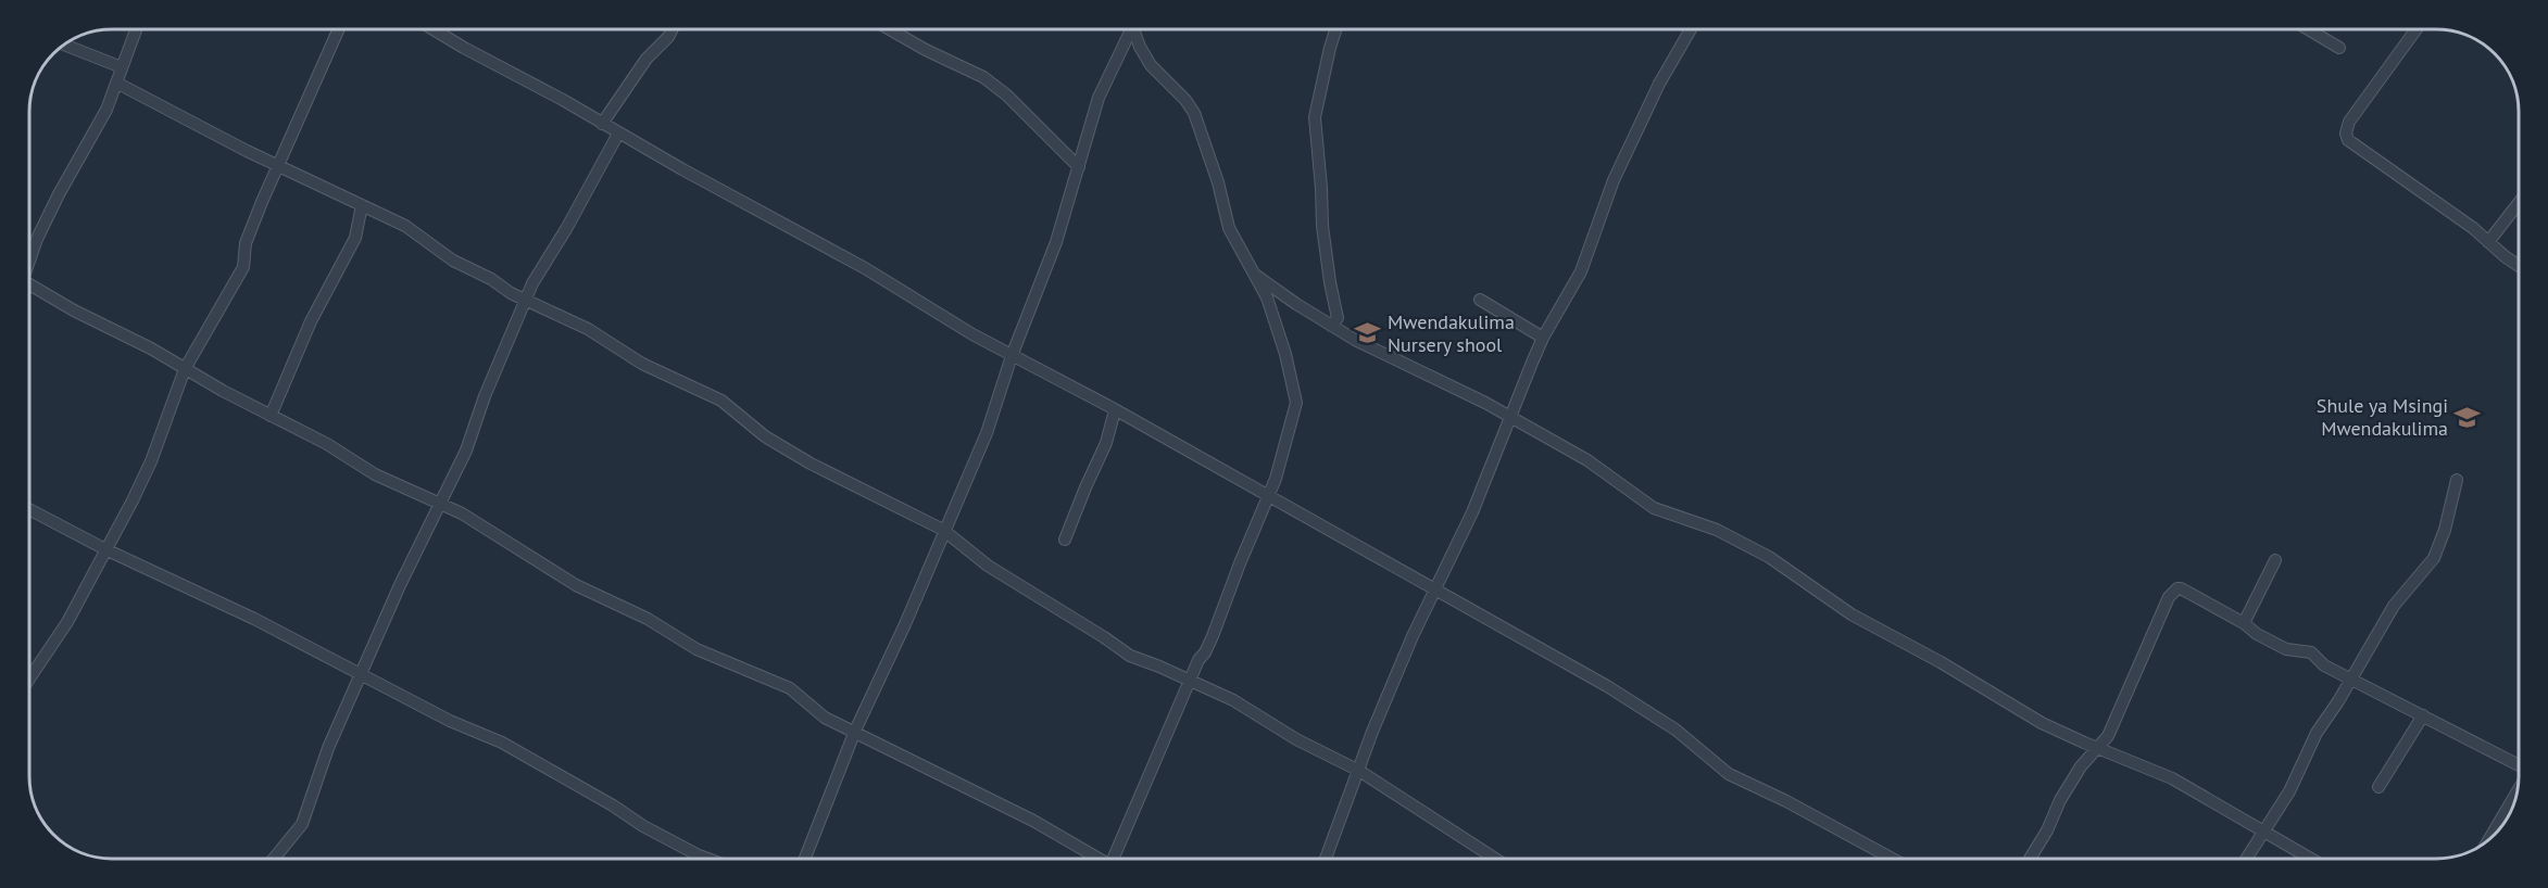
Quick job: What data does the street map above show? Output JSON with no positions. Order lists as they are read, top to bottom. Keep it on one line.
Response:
{"places":{"school or university":["Mwendakulima Nursery shool","Shule ya Msingi Mwendakulima"]}}
